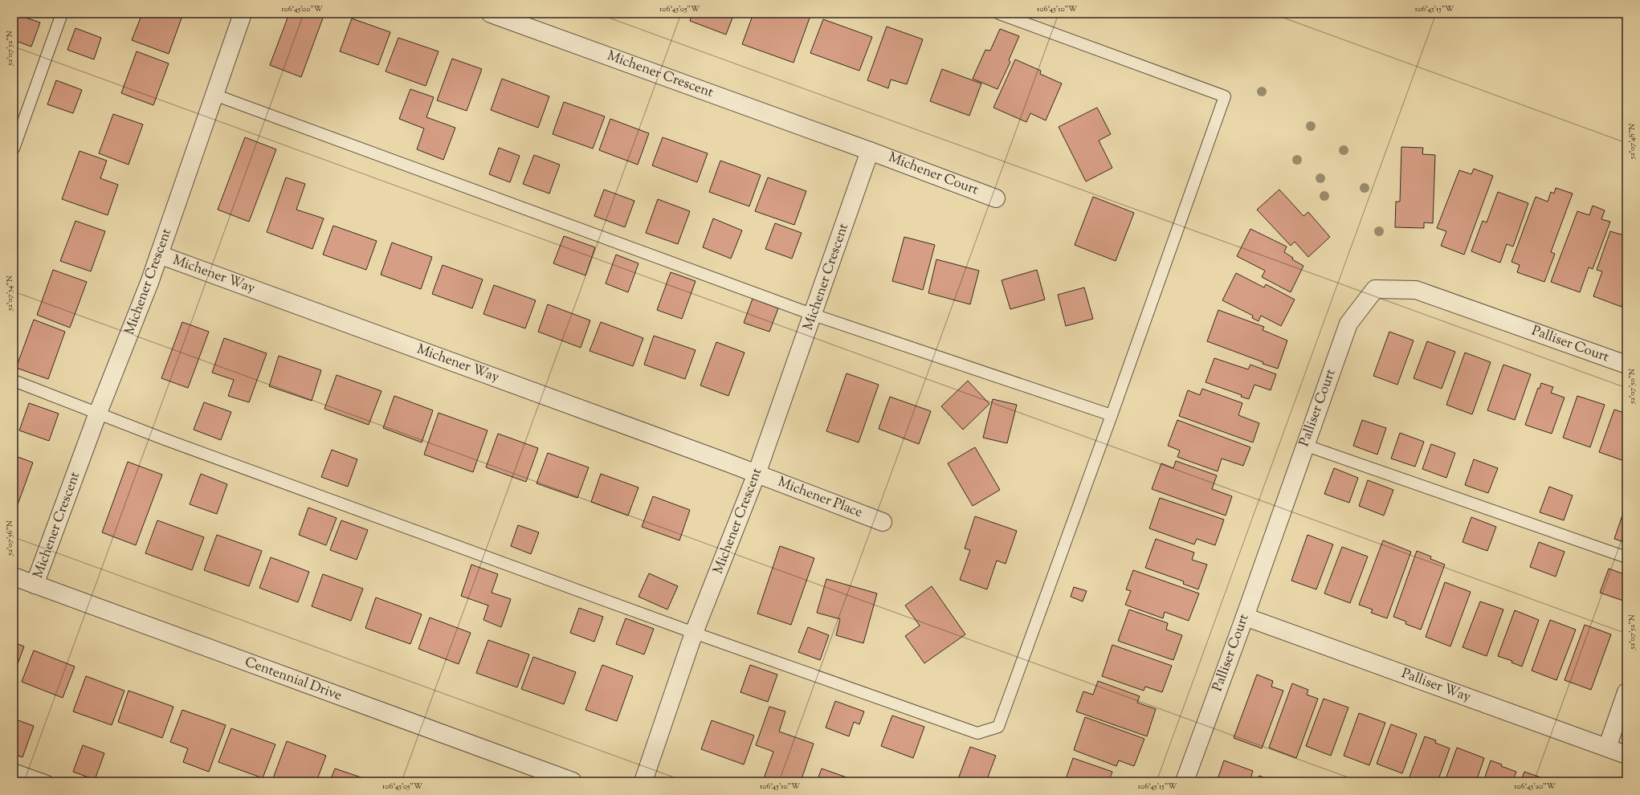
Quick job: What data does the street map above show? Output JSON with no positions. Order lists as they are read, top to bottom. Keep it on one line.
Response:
{"streets":{"street":["Michener Crescent","Michener Court","Michener Way","Palliser Court","Michener Place","Centennial Drive","Palliser Way"]},"crossings":[["Michener Crescent","Michener Court"],["Michener Crescent","Michener Way"],["Michener Crescent","Michener Place"],["Michener Crescent","Centennial Drive"],["Michener Way","Michener Place"],["Palliser Court","Palliser Way"]],"coordinates":["106°45'00\"W","106°45'05\"W","106°45'10\"W","106°45'15\"W","52°07'52\"N","52°07'48\"N","52°07'54\"N","52°07'50\"N","52°07'56\"N","106°45'20\"W"]}
